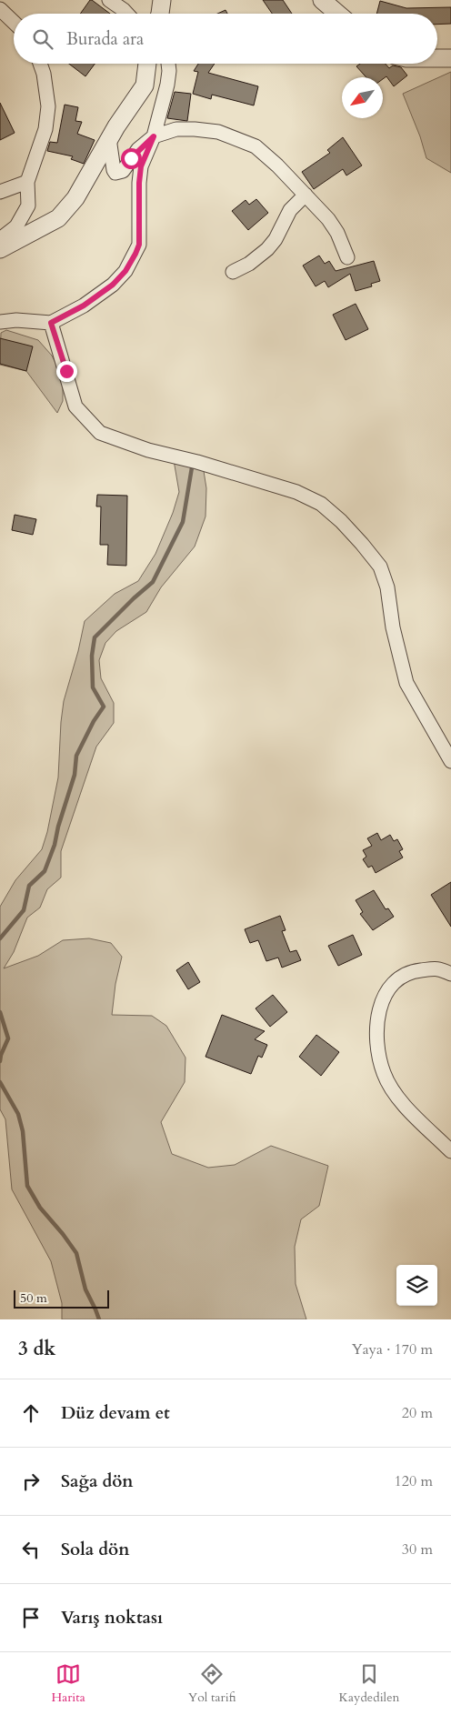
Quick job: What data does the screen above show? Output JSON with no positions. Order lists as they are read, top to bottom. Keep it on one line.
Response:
{"scale_bar":"50 m","north":"bottom left","page":{"search":"Burada ara","scale":"50 m","heading":["3 dk","Yaya · 170 m"],"list":[["Düz devam et","20 m"],["Sağa dön","120 m"],["Sola dön","30 m"],"Varış noktası"],"nav":["Harita","Yol tarifi","Kaydedilen"]}}
